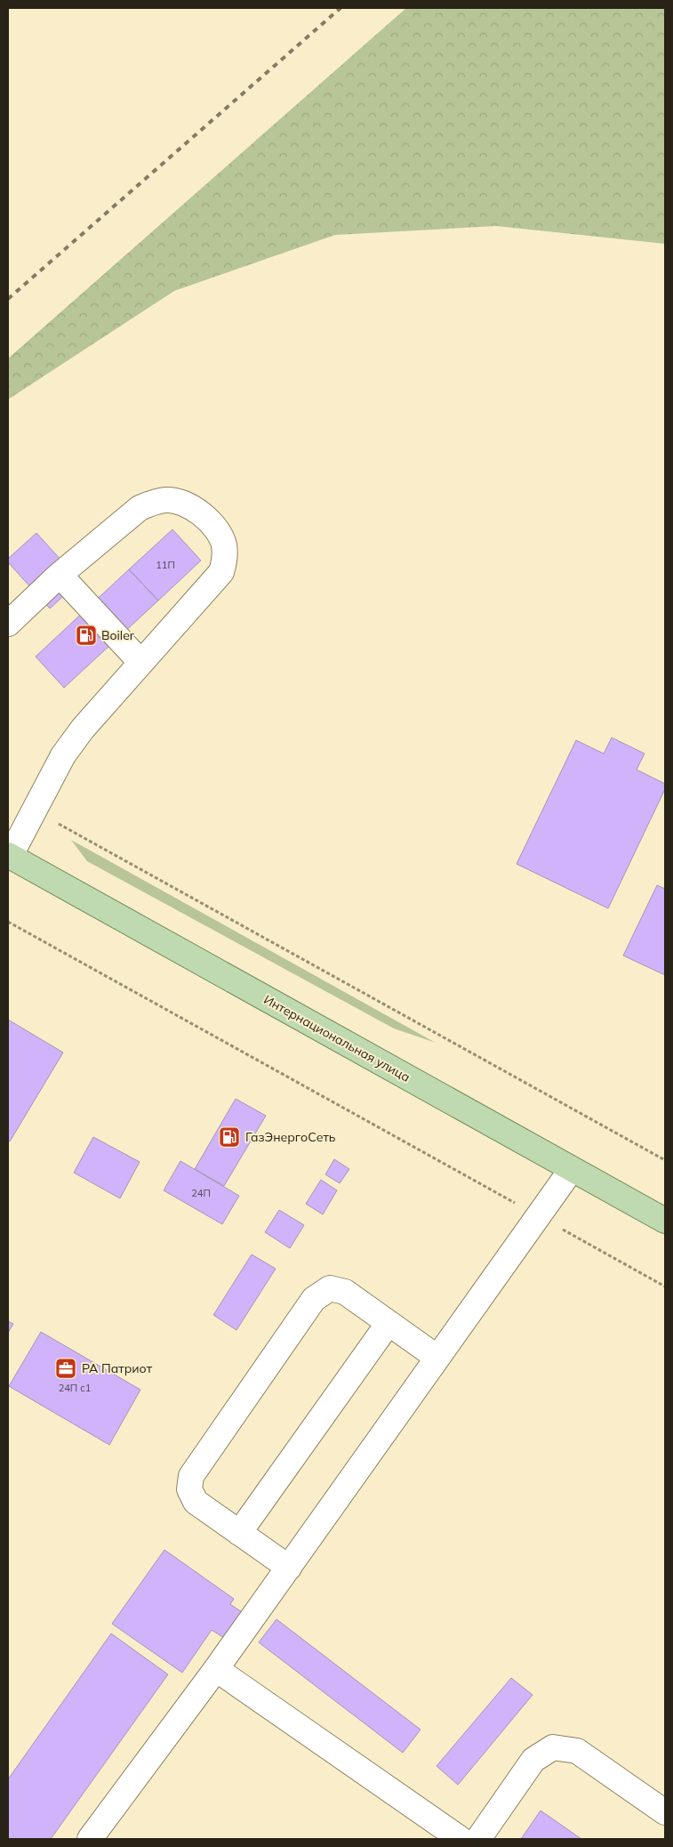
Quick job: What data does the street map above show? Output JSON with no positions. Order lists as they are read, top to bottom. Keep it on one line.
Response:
{"streets":{"main road":["Интернациональная улица"]},"places":{"fuel station":["Boiler","ГазЭнергоСеть"],"office":["РА Патриот"]},"house_numbers":["11П","24П","24П с1"]}
